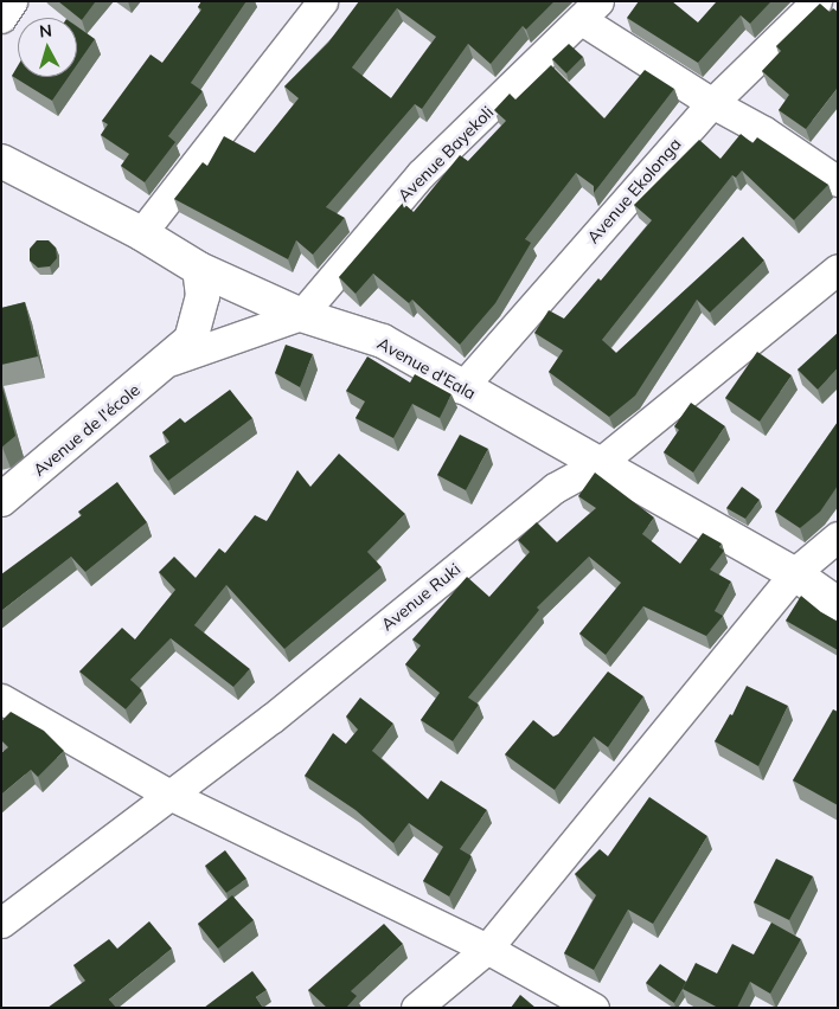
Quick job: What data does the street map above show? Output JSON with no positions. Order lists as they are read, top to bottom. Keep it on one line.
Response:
{"streets":{"street":["Avenue Bayekoli","Avenue Ekolonga","Avenue d'Eala","Avenue de l'école","Avenue Ruki"]},"crossings":[["Avenue Bayekoli","Avenue d'Eala"],["Avenue Ekolonga","Avenue d'Eala"],["Avenue d'Eala","Avenue de l'école"],["Avenue d'Eala","Avenue Ruki"]],"north":"top"}
